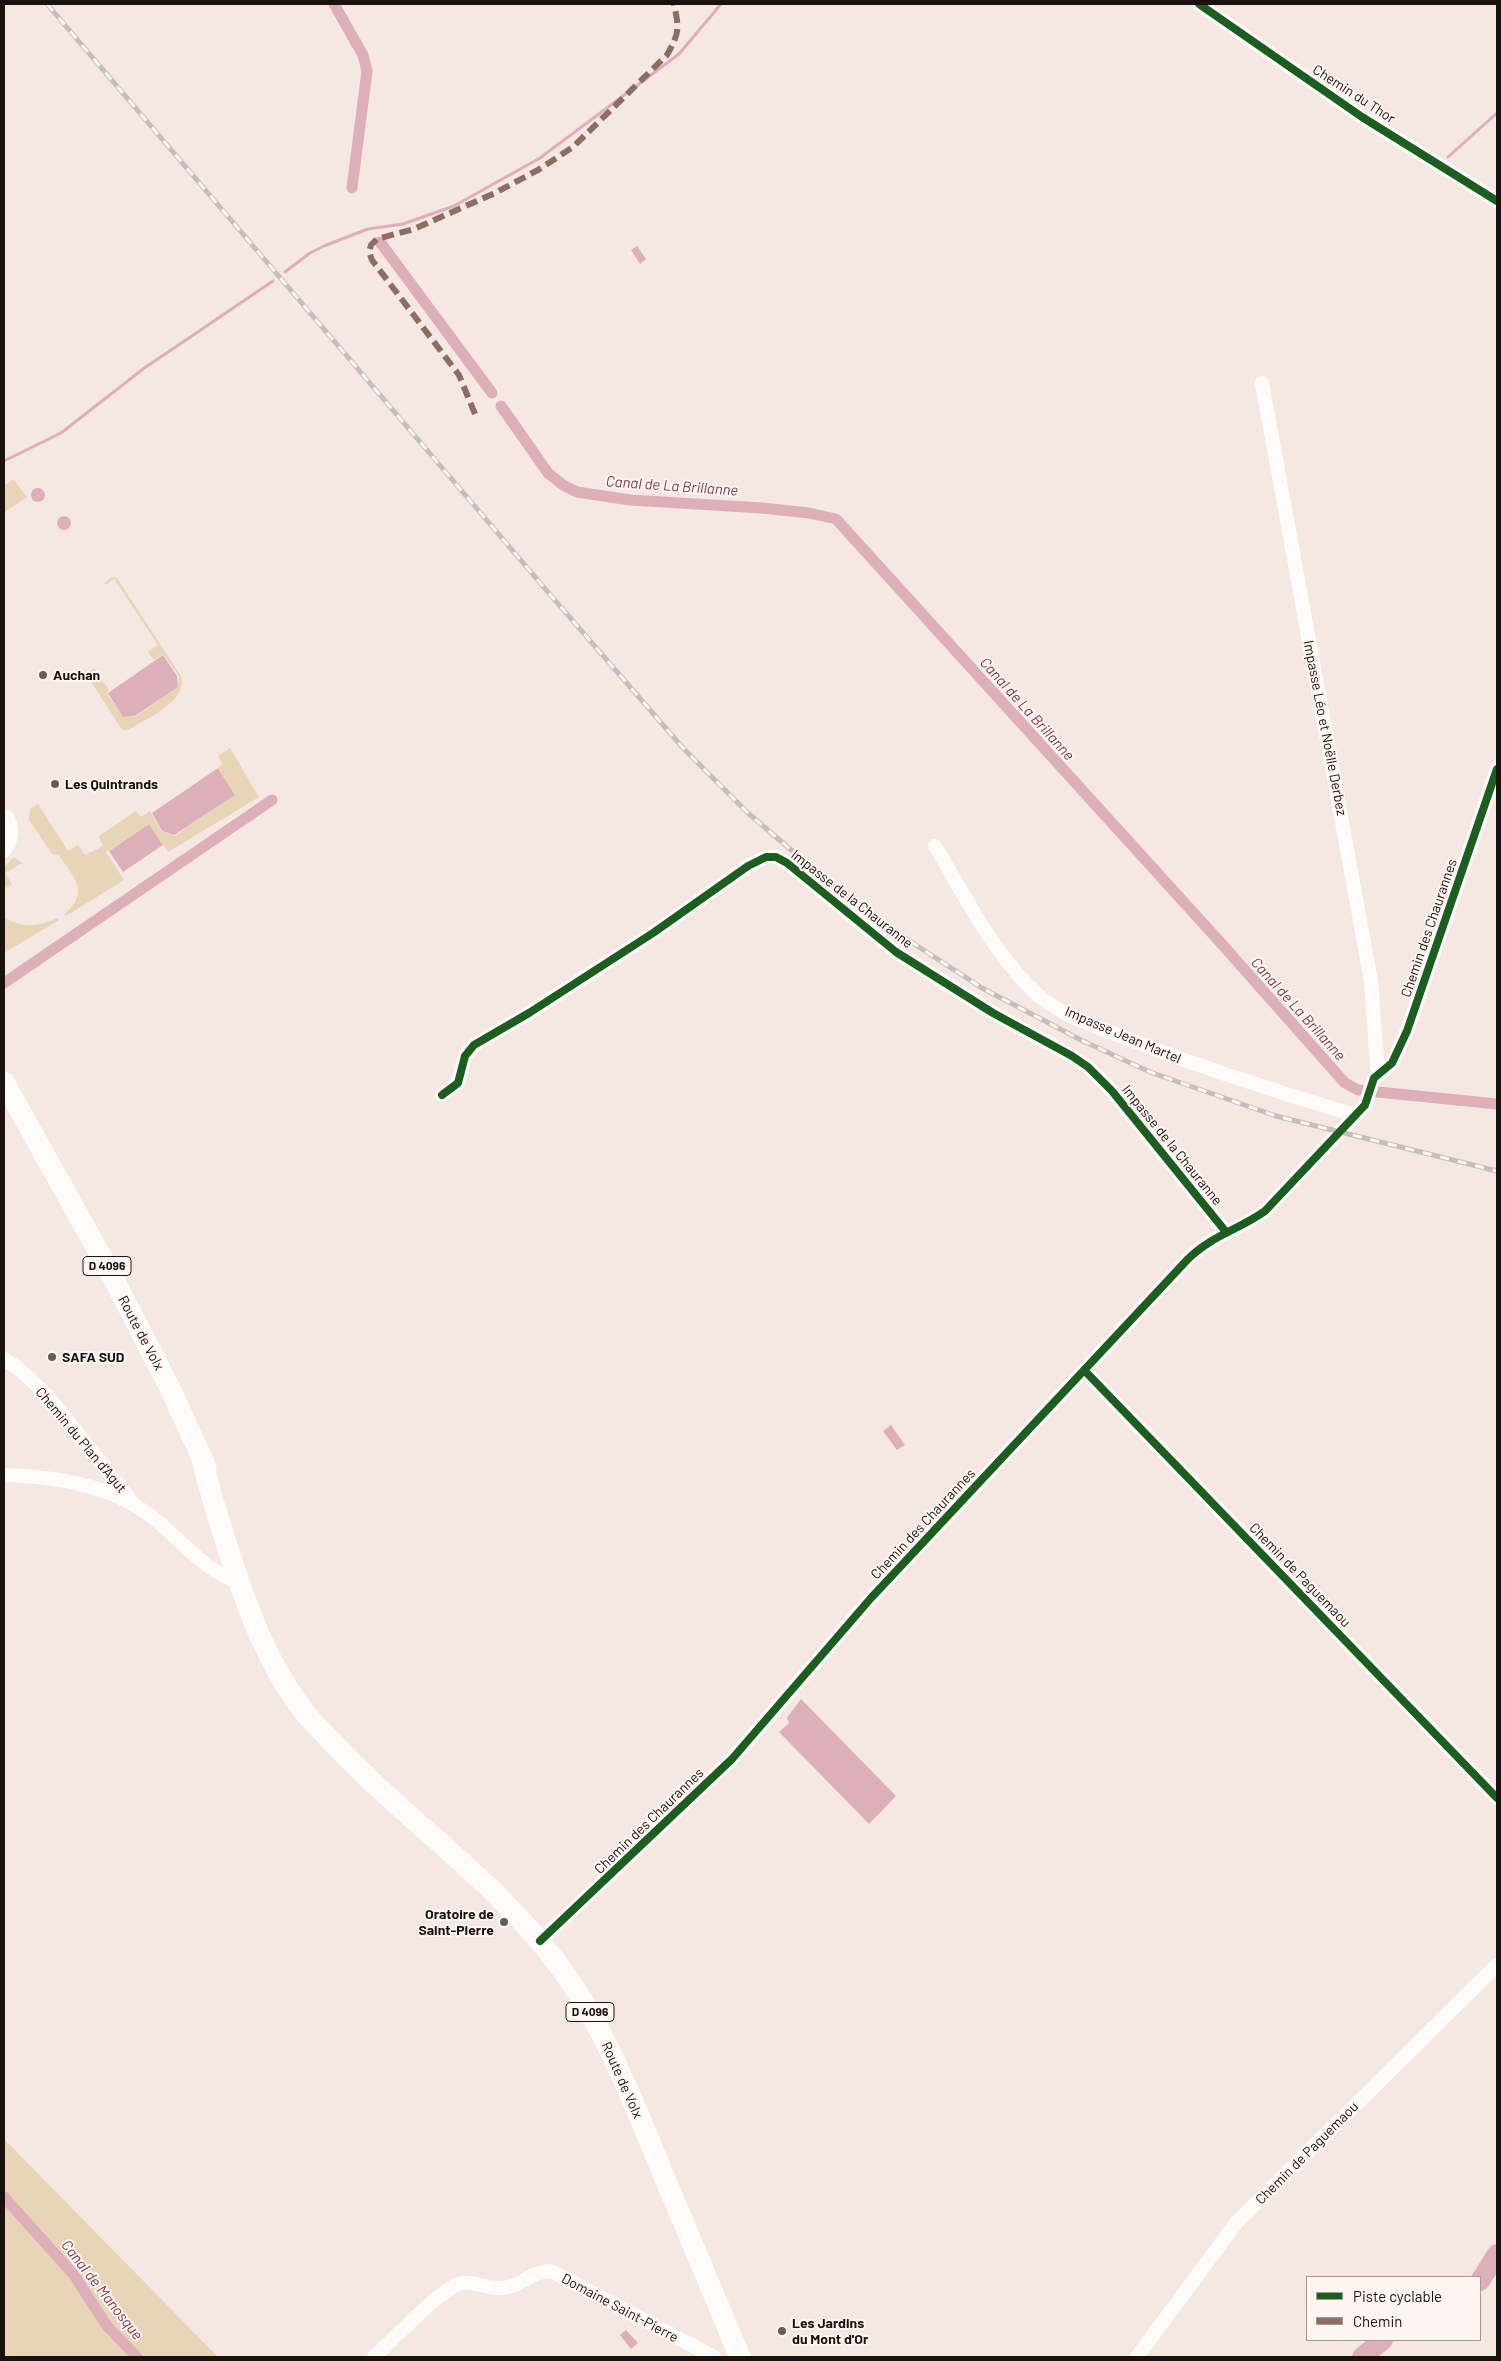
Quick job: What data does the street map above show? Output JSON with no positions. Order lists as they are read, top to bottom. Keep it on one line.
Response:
{"streets":{"main road":["D 4096","Route de Volx"],"street":["Chemin du Thor","Impasse Léo et Noëlle Derbez","Impasse de la Chauranne","Chemin des Chaurannes","Impasse Jean Martel","Chemin du Plan d'Agut","Chemin de Paguemaou","Domaine Saint-Pierre"]},"crossings":[["Impasse Léo et Noëlle Derbez","Chemin des Chaurannes"],["Impasse de la Chauranne","Chemin des Chaurannes"],["Chemin des Chaurannes","Impasse Jean Martel"],["Chemin des Chaurannes","Route de Volx"],["Chemin des Chaurannes","Chemin de Paguemaou"]],"water":["Canal de La Brillanne","Canal de Manosque"],"places":["Auchan","Les Quintrands","SAFA SUD","Oratoire de Saint-Pierre","Les Jardins du Mont d'Or"],"legend":["Piste cyclable","Chemin"]}
